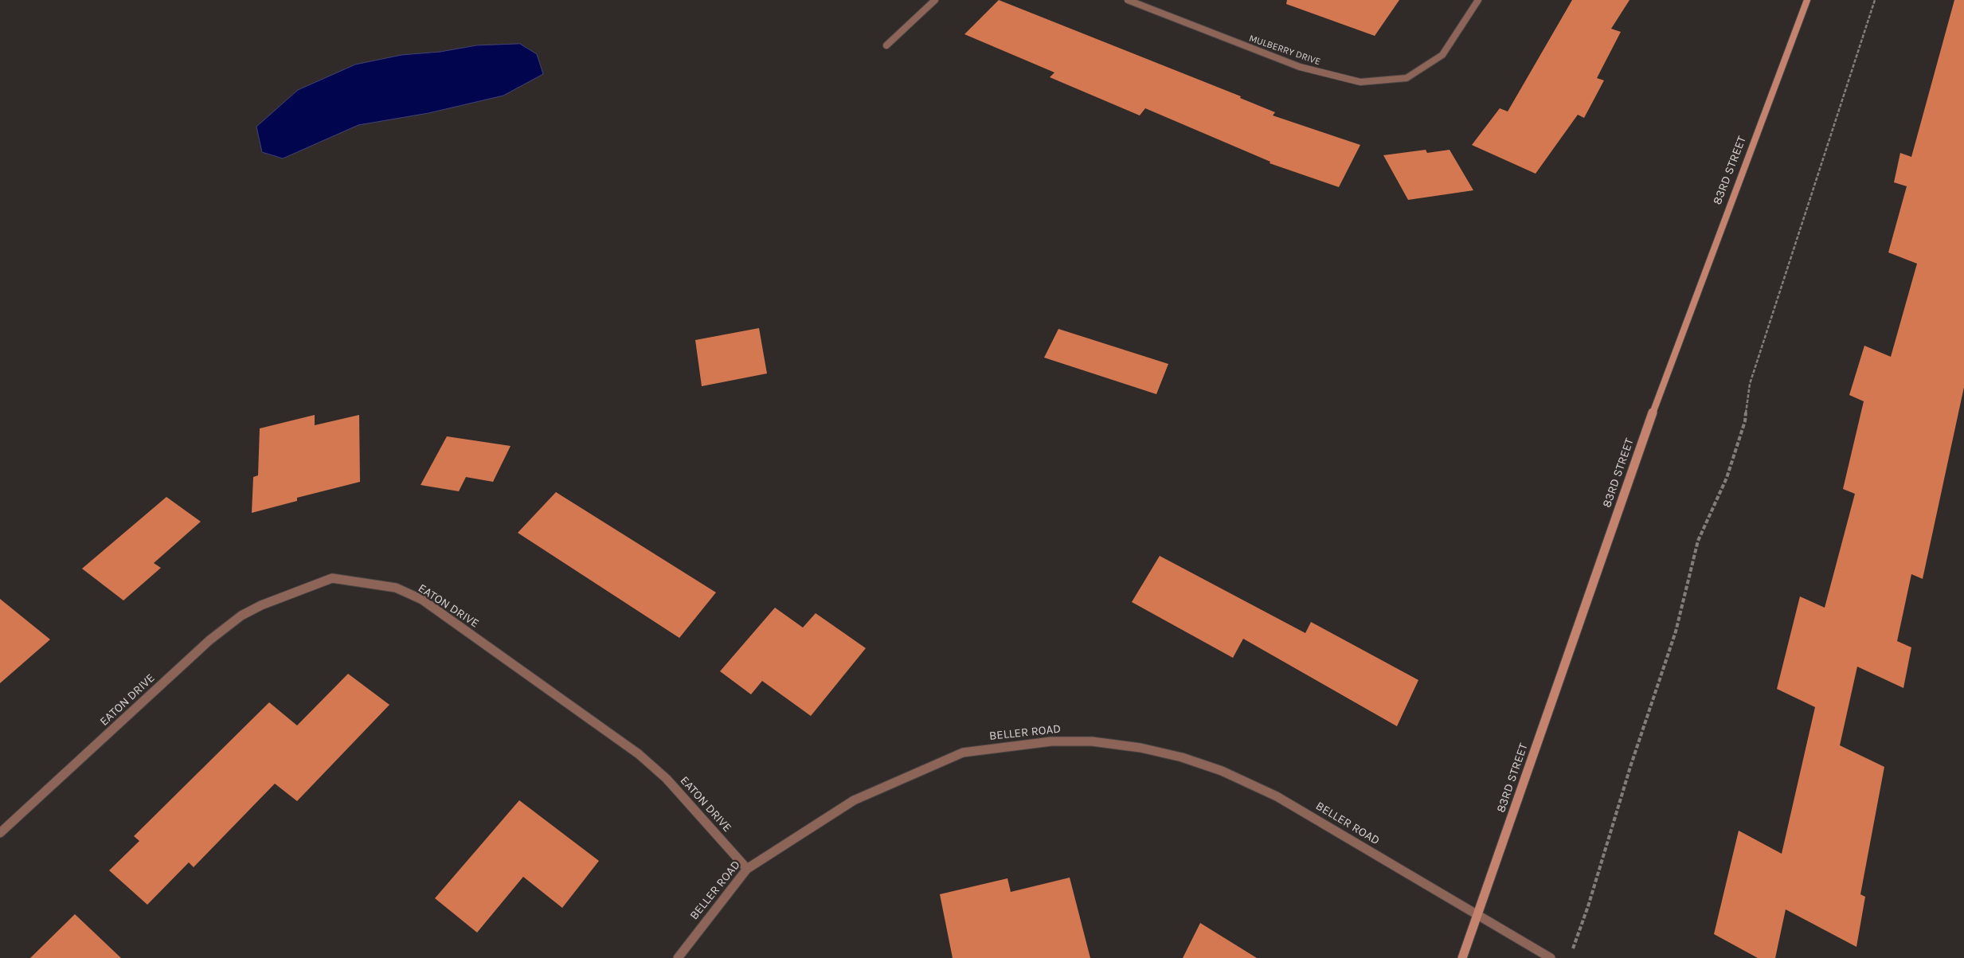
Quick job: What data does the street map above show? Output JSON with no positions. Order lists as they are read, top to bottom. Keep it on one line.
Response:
{"streets":{"main road":["83RD STREET"],"street":["MULBERRY DRIVE","EATON DRIVE","BELLER ROAD"]},"crossings":[["83RD STREET","BELLER ROAD"],["EATON DRIVE","BELLER ROAD"]]}
